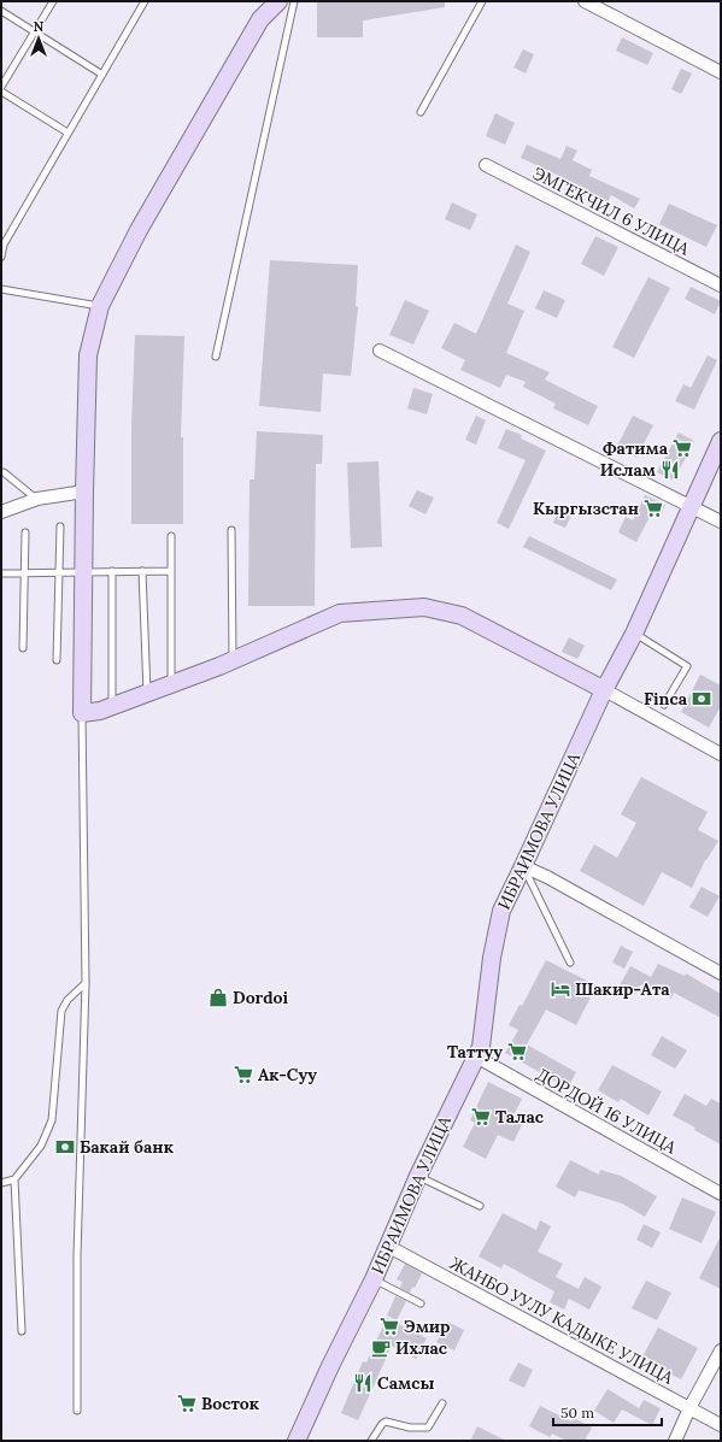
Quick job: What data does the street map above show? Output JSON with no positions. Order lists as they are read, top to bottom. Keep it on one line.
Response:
{"streets":{"street":["ЭМГЕКЧИЛ 6 УЛИЦА","ИБРАИМОВА УЛИЦА","ДОРДОЙ 16 УЛИЦА","ЖАНБО УУЛУ КАДЫКЕ УЛИЦА"]},"crossings":[["ИБРАИМОВА УЛИЦА","ДОРДОЙ 16 УЛИЦА"],["ИБРАИМОВА УЛИЦА","ЖАНБО УУЛУ КАДЫКЕ УЛИЦА"]],"places":{"supermarket":["Фатима","Кыргызстан","Таттуу","Ак-Суу","Талас","Эмир","Восток"],"restaurant":["Ислам","Самсы"],"bank":["Finca","Бакай банк"],"hotel":["Шакир-Ата"],"shop":["Dordoi"],"cafe":["Ихлас"]},"scale_bar":"50 m","north":"top"}
